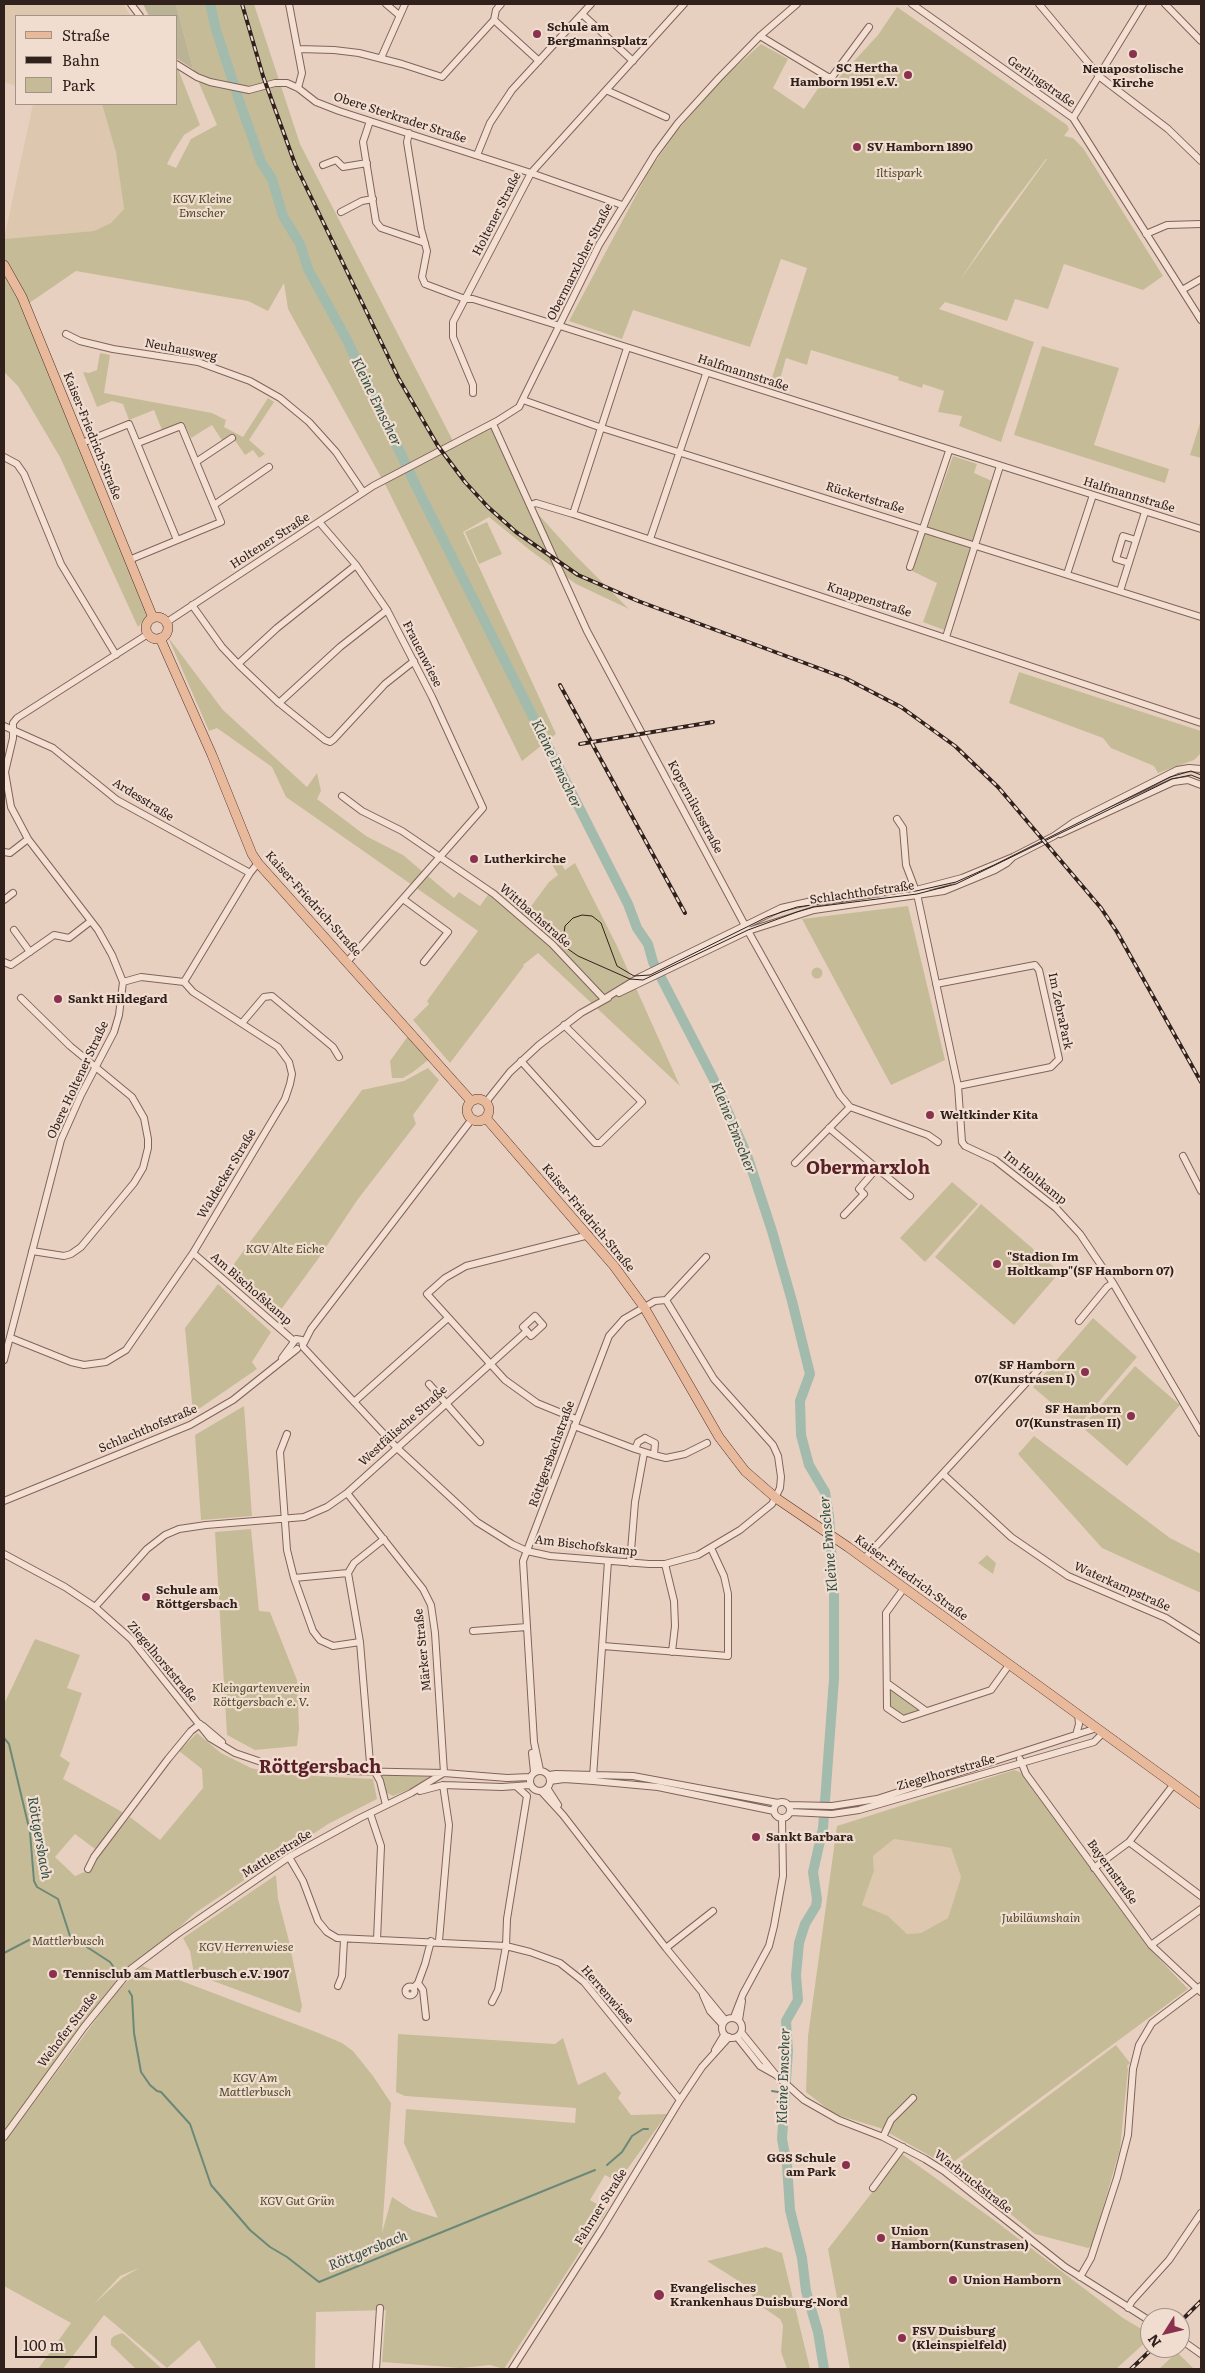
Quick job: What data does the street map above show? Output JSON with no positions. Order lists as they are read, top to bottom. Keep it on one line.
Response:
{"streets":{"main road":["Kaiser-Friedrich-Straße"],"street":["Gerlingstraße","Obere Sterkrader Straße","Holtener Straße","Obermarxloher Straße","Neuhausweg","Halfmannstraße","Rückertstraße","Knappenstraße","Frauenwiese","Ardesstraße","Kopernikusstraße","Schlachthofstraße","Wittbachstraße","Im ZebraPark","Obere Holtener Straße","Waldecker Straße","Im Holtkamp","Am Bischofskamp","Westfälische Straße","Röttgersbachstraße","Waterkampstraße","Märker Straße","Ziegelhorststraße","Mattlerstraße","Bayernstraße","Herrenwiese","Wehofer Straße","Warbruckstraße","Fahrner Straße"]},"crossings":[["Obere Sterkrader Straße","Holtener Straße"],["Obere Sterkrader Straße","Obermarxloher Straße"],["Obere Sterkrader Straße","Halfmannstraße"],["Holtener Straße","Obermarxloher Straße"],["Holtener Straße","Neuhausweg"],["Holtener Straße","Halfmannstraße"],["Holtener Straße","Kaiser-Friedrich-Straße"],["Holtener Straße","Frauenwiese"],["Holtener Straße","Kopernikusstraße"],["Obermarxloher Straße","Halfmannstraße"],["Obermarxloher Straße","Rückertstraße"],["Obermarxloher Straße","Kopernikusstraße"],["Kaiser-Friedrich-Straße","Schlachthofstraße"],["Kaiser-Friedrich-Straße","Am Bischofskamp"],["Kaiser-Friedrich-Straße","Röttgersbachstraße"],["Kaiser-Friedrich-Straße","Ziegelhorststraße"],["Knappenstraße","Kopernikusstraße"],["Frauenwiese","Wittbachstraße"],["Kopernikusstraße","Schlachthofstraße"],["Schlachthofstraße","Wittbachstraße"],["Schlachthofstraße","Im Holtkamp"],["Schlachthofstraße","Am Bischofskamp"],["Im ZebraPark","Im Holtkamp"],["Obere Holtener Straße","Waldecker Straße"],["Waldecker Straße","Am Bischofskamp"],["Am Bischofskamp","Westfälische Straße"],["Am Bischofskamp","Röttgersbachstraße"],["Westfälische Straße","Märker Straße"],["Westfälische Straße","Ziegelhorststraße"],["Röttgersbachstraße","Ziegelhorststraße"],["Märker Straße","Ziegelhorststraße"],["Märker Straße","Mattlerstraße"],["Ziegelhorststraße","Mattlerstraße"],["Ziegelhorststraße","Bayernstraße"],["Mattlerstraße","Wehofer Straße"],["Herrenwiese","Fahrner Straße"]],"districts":["Obermarxloh","Röttgersbach"],"water":["Kleine Emscher","Röttgersbach"],"parks":["Iltispark","KGV Kleine Emscher","KGV Alte Eiche","Kleingartenverein Röttgersbach e. V.","Jubiläumshain","Mattlerbusch","KGV Herrenwiese","KGV Am Mattlerbusch","KGV Gut Grün"],"places":["Schule am Bergmannsplatz","Neuapostolische Kirche","SC Hertha Hamborn 1951 e.V.","SV Hamborn 1890","Lutherkirche","Sankt Hildegard","Weltkinder Kita","\"Stadion Im Holtkamp\"(SF Hamborn 07)","SF Hamborn 07(Kunstrasen I)","SF Hamborn 07(Kunstrasen II)","Schule am Röttgersbach","Sankt Barbara","Tennisclub am Mattlerbusch e.V. 1907","GGS Schule am Park","Union Hamborn(Kunstrasen)","Union Hamborn","Evangelisches Krankenhaus Duisburg-Nord","FSV Duisburg (Kleinspielfeld)"],"legend":["Straße","Bahn","Park"],"scale_bar":"100 m","north":"bottom left"}
